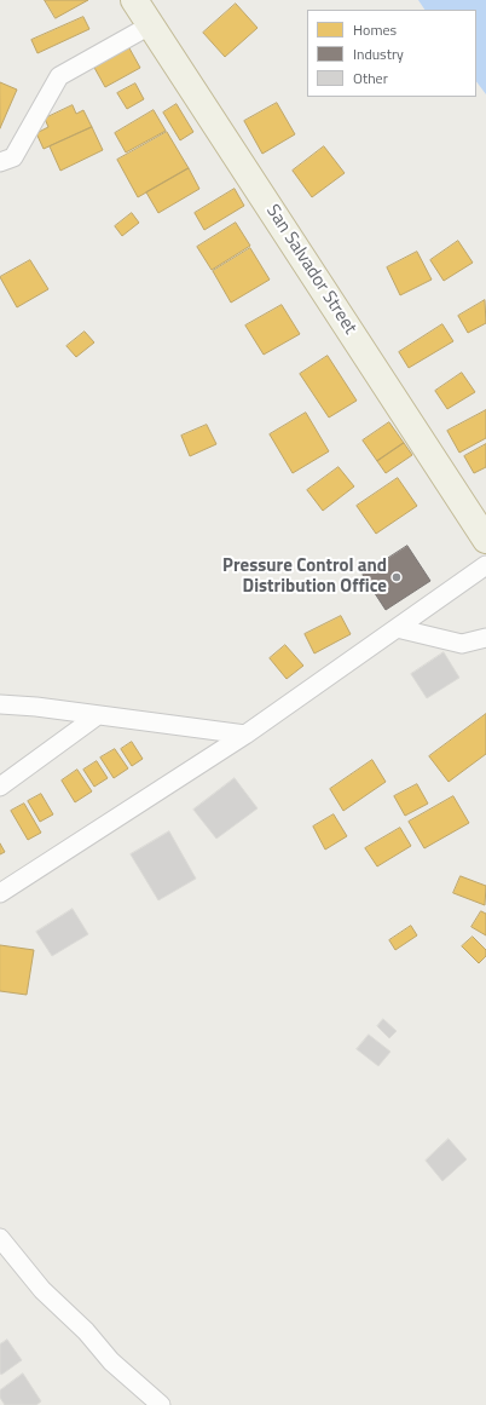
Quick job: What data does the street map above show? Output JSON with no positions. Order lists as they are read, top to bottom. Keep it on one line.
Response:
{"streets":{"highway":["San Salvador Street"]},"places":["Pressure Control and Distribution Office"],"legend":["Homes","Industry","Other"]}
